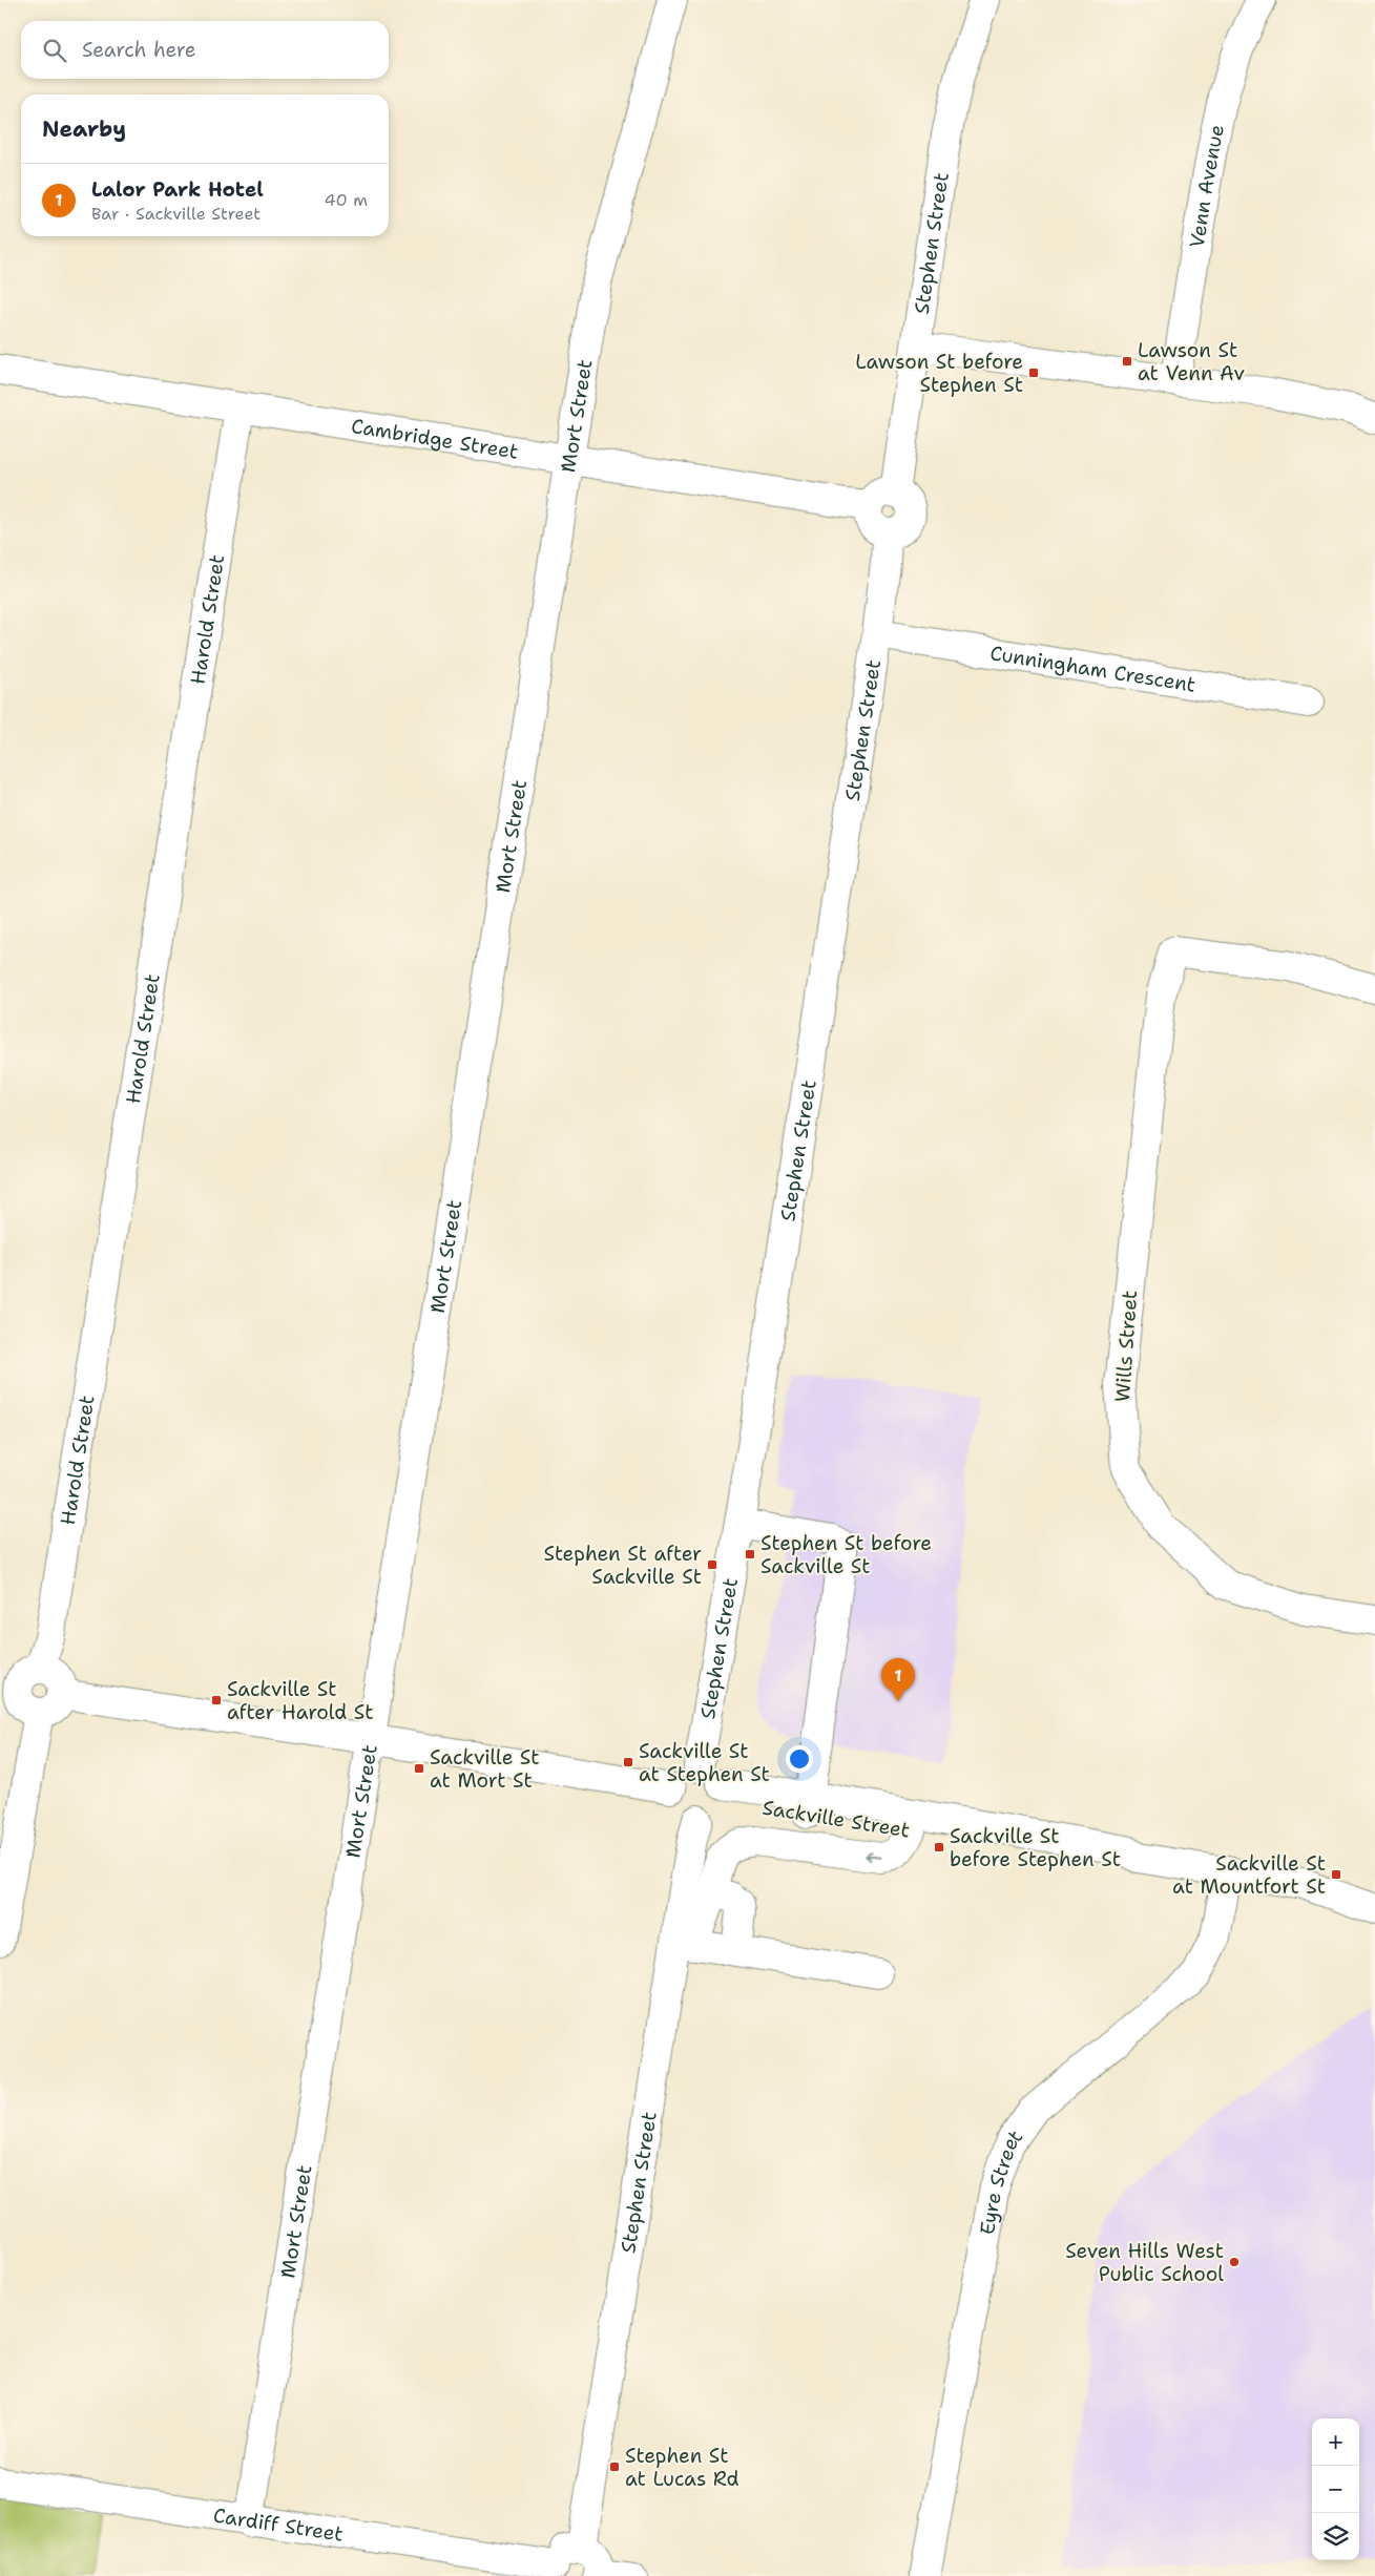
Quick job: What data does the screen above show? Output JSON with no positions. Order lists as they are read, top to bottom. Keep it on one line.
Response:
{"streets":{"street":["Venn Avenue","Stephen Street","Mort Street","Cambridge Street","Harold Street","Cunningham Crescent","Wills Street","Sackville Street","Eyre Street","Cardiff Street"]},"crossings":[["Stephen Street","Cambridge Street"],["Stephen Street","Cunningham Crescent"],["Stephen Street","Sackville Street"],["Mort Street","Cambridge Street"],["Mort Street","Cardiff Street"],["Cambridge Street","Harold Street"],["Sackville Street","Eyre Street"]],"places":{"transit":["Lawson St at Venn Av","Lawson St before Stephen St","Stephen St before Sackville St","Stephen St after Sackville St","Sackville St after Harold St","Sackville St at Stephen St","Sackville St at Mort St","Sackville St before Stephen St","Sackville St at Mountfort St","Stephen St at Lucas Rd"],"other":["Seven Hills West Public School"]},"page":{"search":"Search here","heading":"Nearby","list":[{"mark":"1","name":"Lalor Park Hotel","note":"Bar · Sackville Street","value":"40 m"}],"pins":"1","map_buttons":["+","−"]}}
